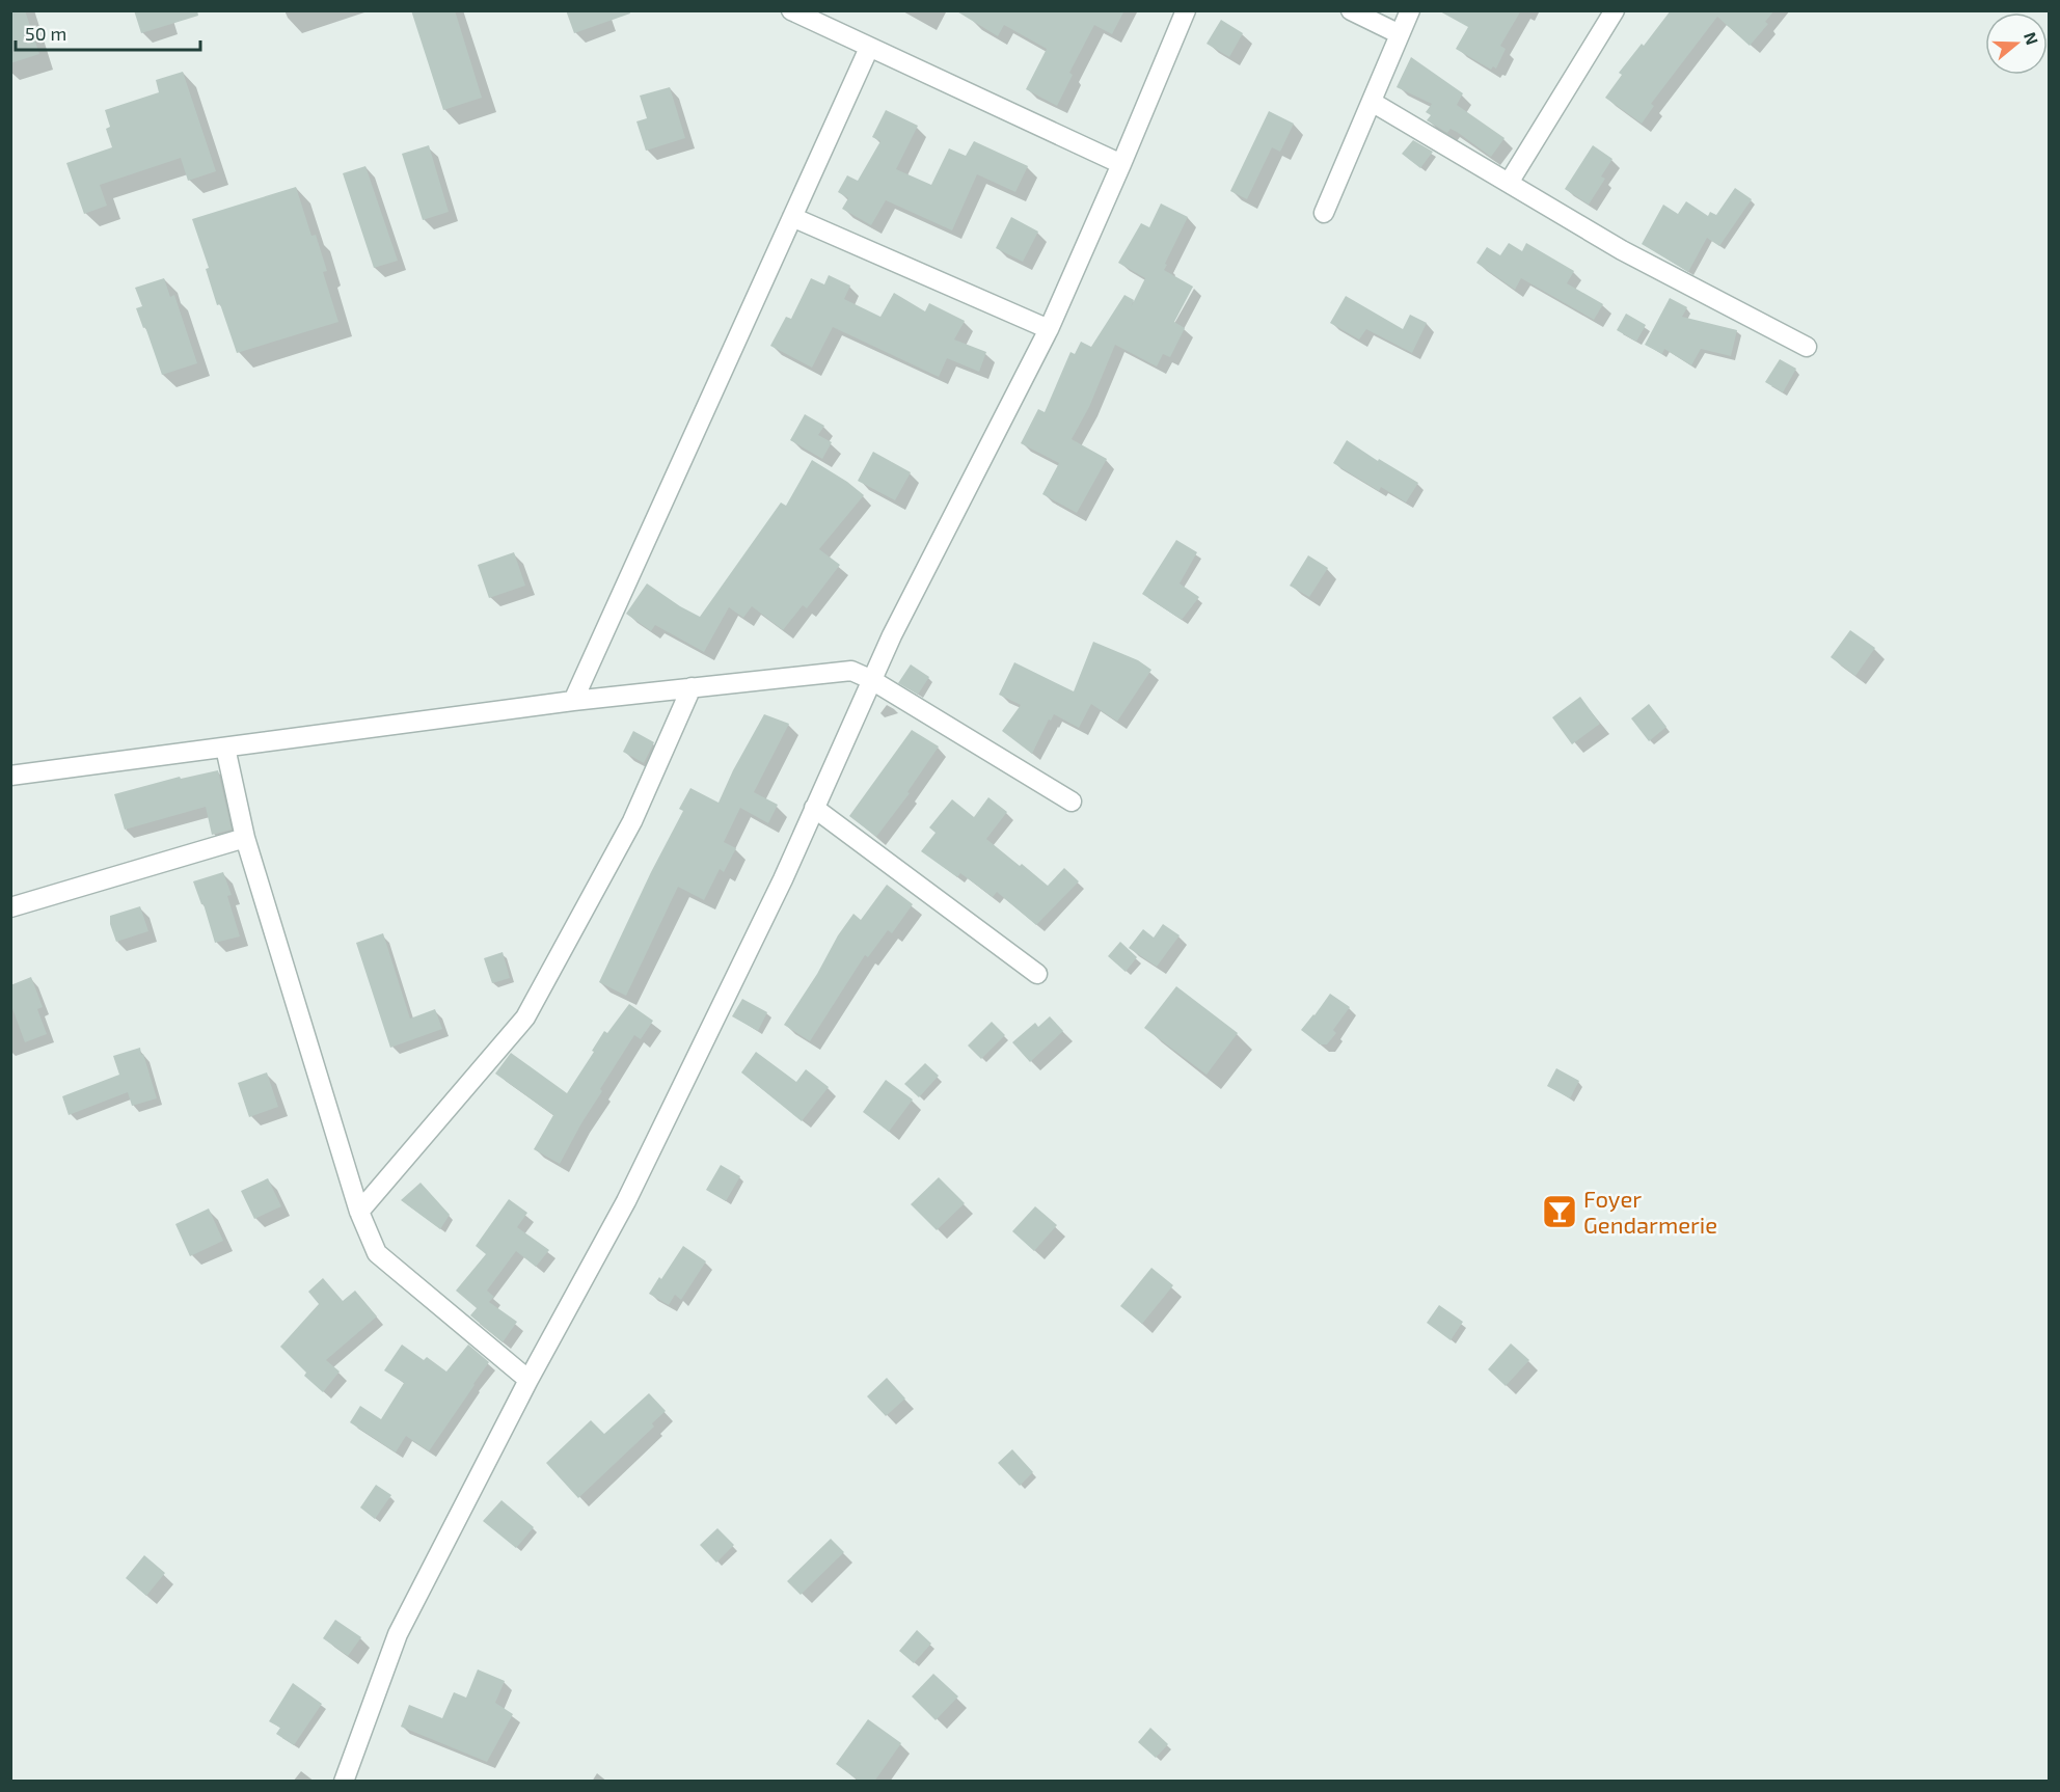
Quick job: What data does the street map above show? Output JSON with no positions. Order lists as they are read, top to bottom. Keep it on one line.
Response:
{"places":{"bar":["Foyer Gendarmerie"]},"scale_bar":"50 m","north":"right"}
